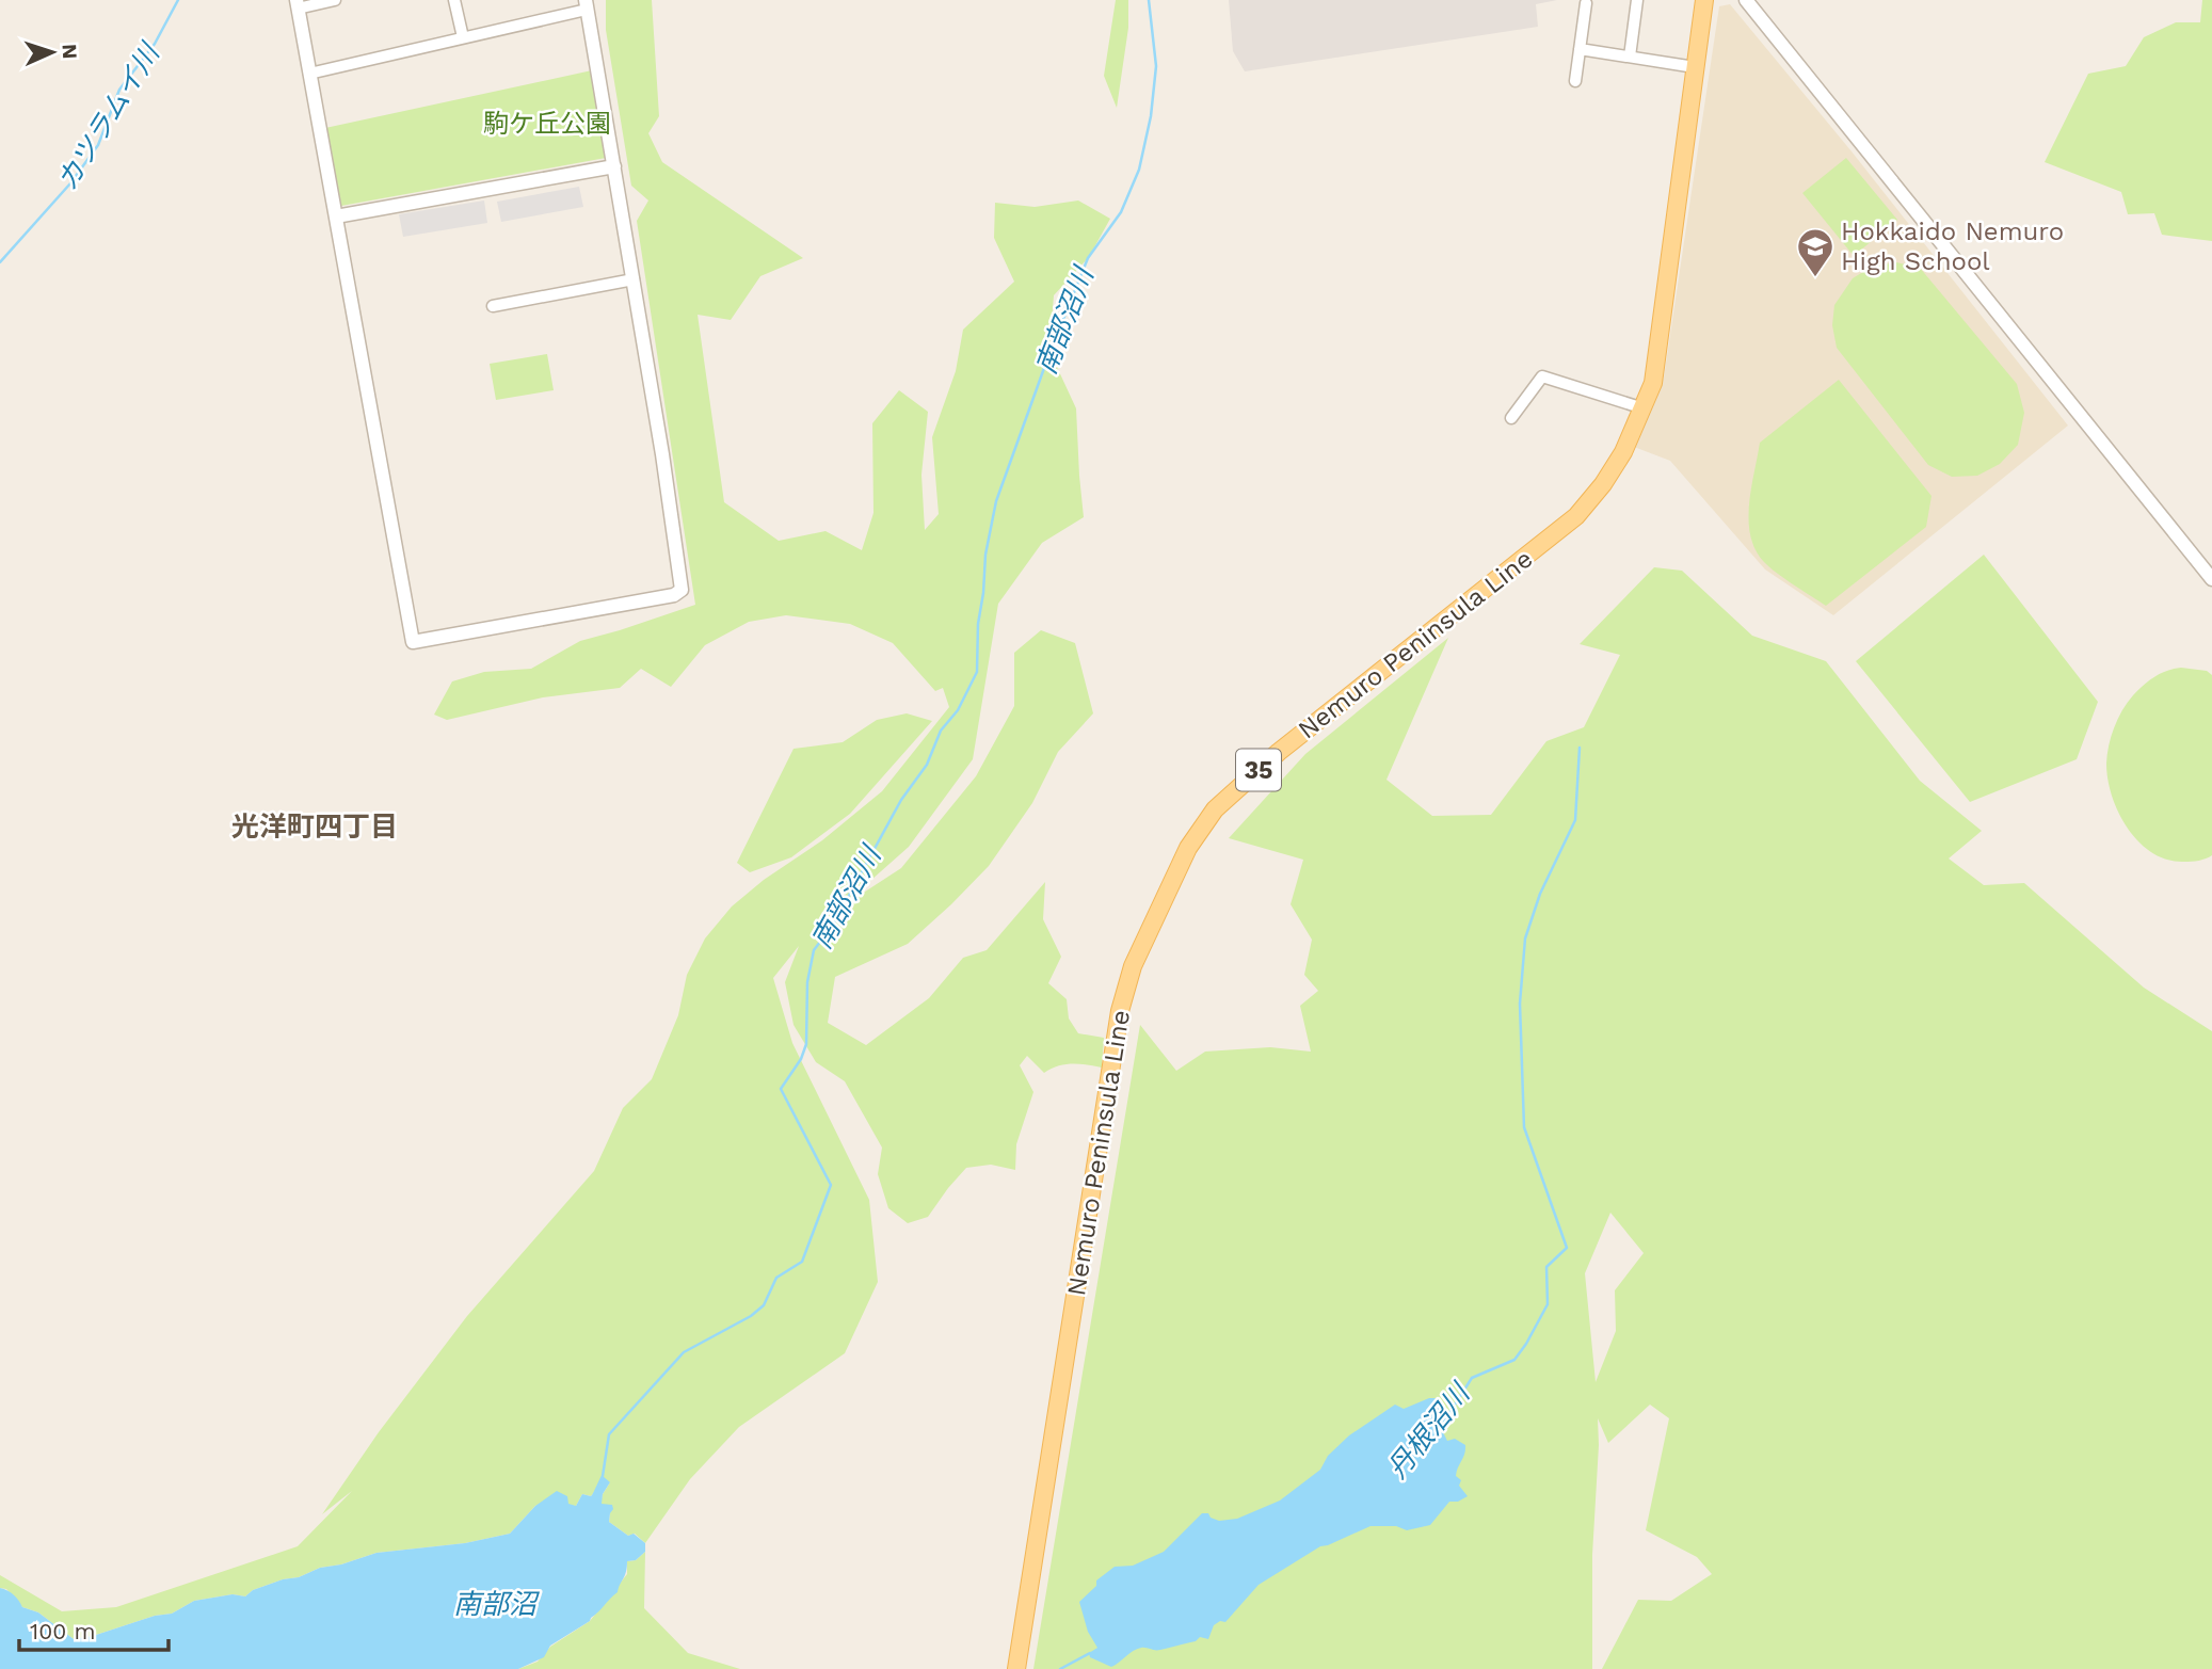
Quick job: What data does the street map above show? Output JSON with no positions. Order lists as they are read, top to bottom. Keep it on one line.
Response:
{"streets":{"main road":["Nemuro Peninsula Line","35"]},"districts":["光洋町四丁目"],"water":["カツラムイ川","南部沼川","丹根沼川","南部沼"],"parks":["駒ケ丘公園"],"places":{"school or university":["Hokkaido Nemuro High School"]},"scale_bar":"100 m","north":"right"}
